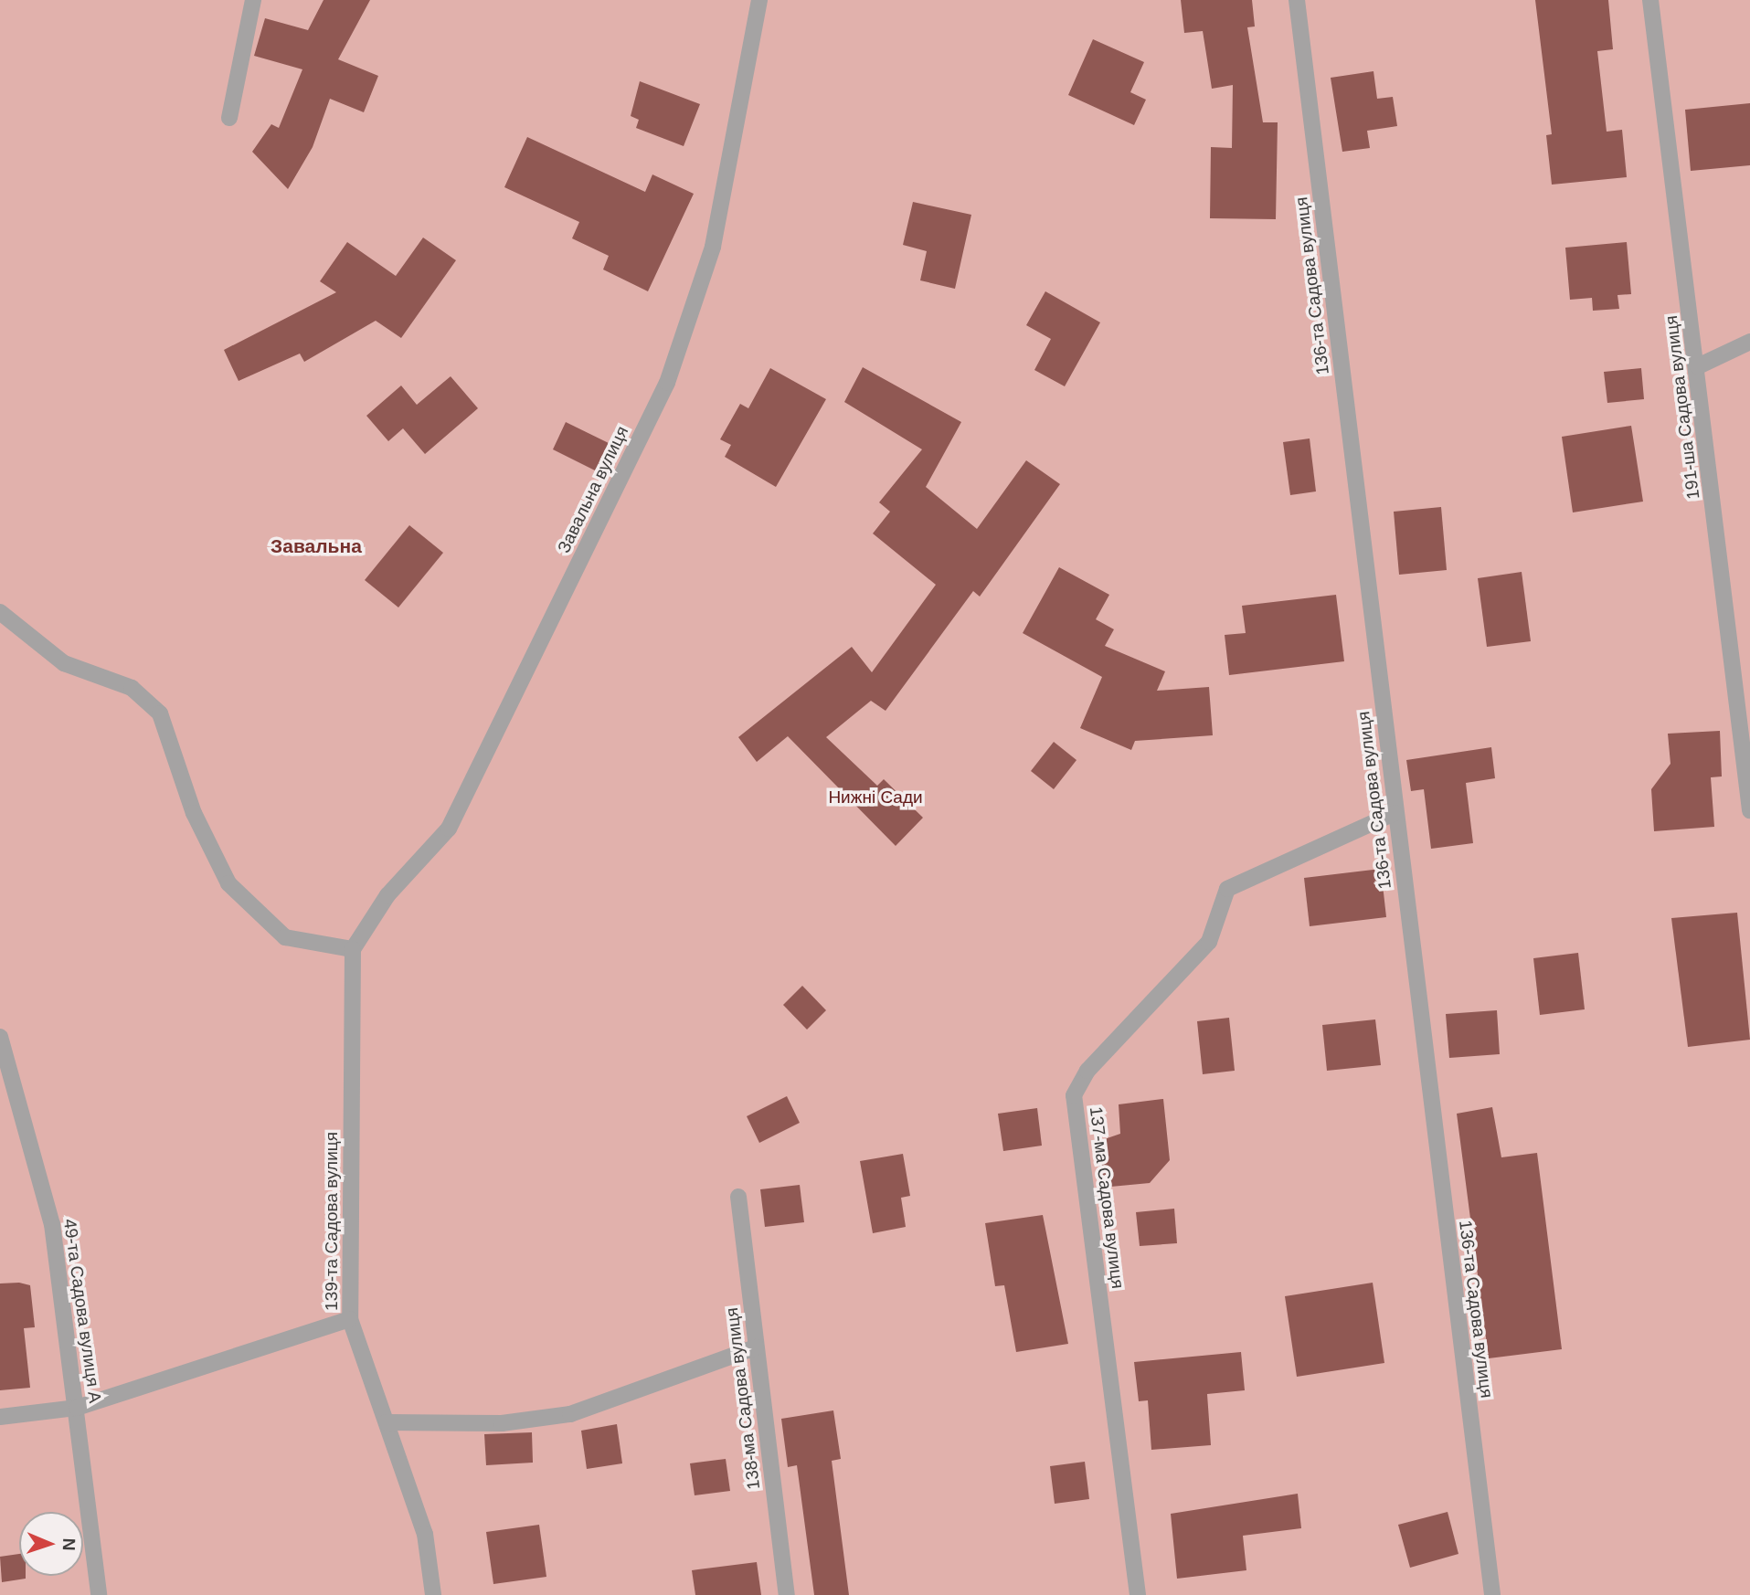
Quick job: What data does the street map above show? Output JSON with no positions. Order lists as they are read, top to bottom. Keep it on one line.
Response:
{"streets":{"street":["136-та Садова вулиця","191-ша Садова вулиця","Завальна вулиця","137-ма Садова вулиця","139-та Садова вулиця","49-та Садова вулиця А","138-ма Садова вулиця"]},"crossings":[["136-та Садова вулиця","137-ма Садова вулиця"],["Завальна вулиця","139-та Садова вулиця"]],"districts":["Завальна"],"parks":["Нижні Сади"],"north":"right"}
